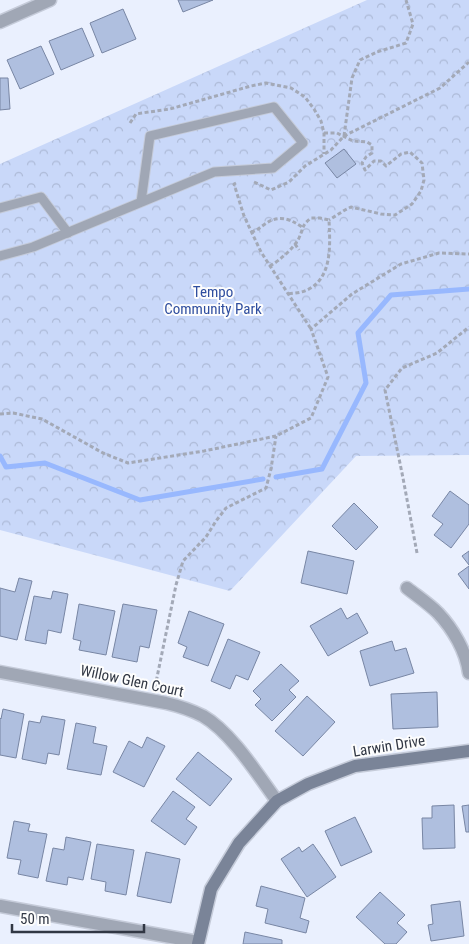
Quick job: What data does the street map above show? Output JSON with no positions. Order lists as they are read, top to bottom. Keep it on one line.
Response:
{"streets":{"street":["Willow Glen Court","Larwin Drive"]},"crossings":[["Willow Glen Court","Larwin Drive"]],"parks":["Tempo Community Park"],"scale_bar":"50 m"}
